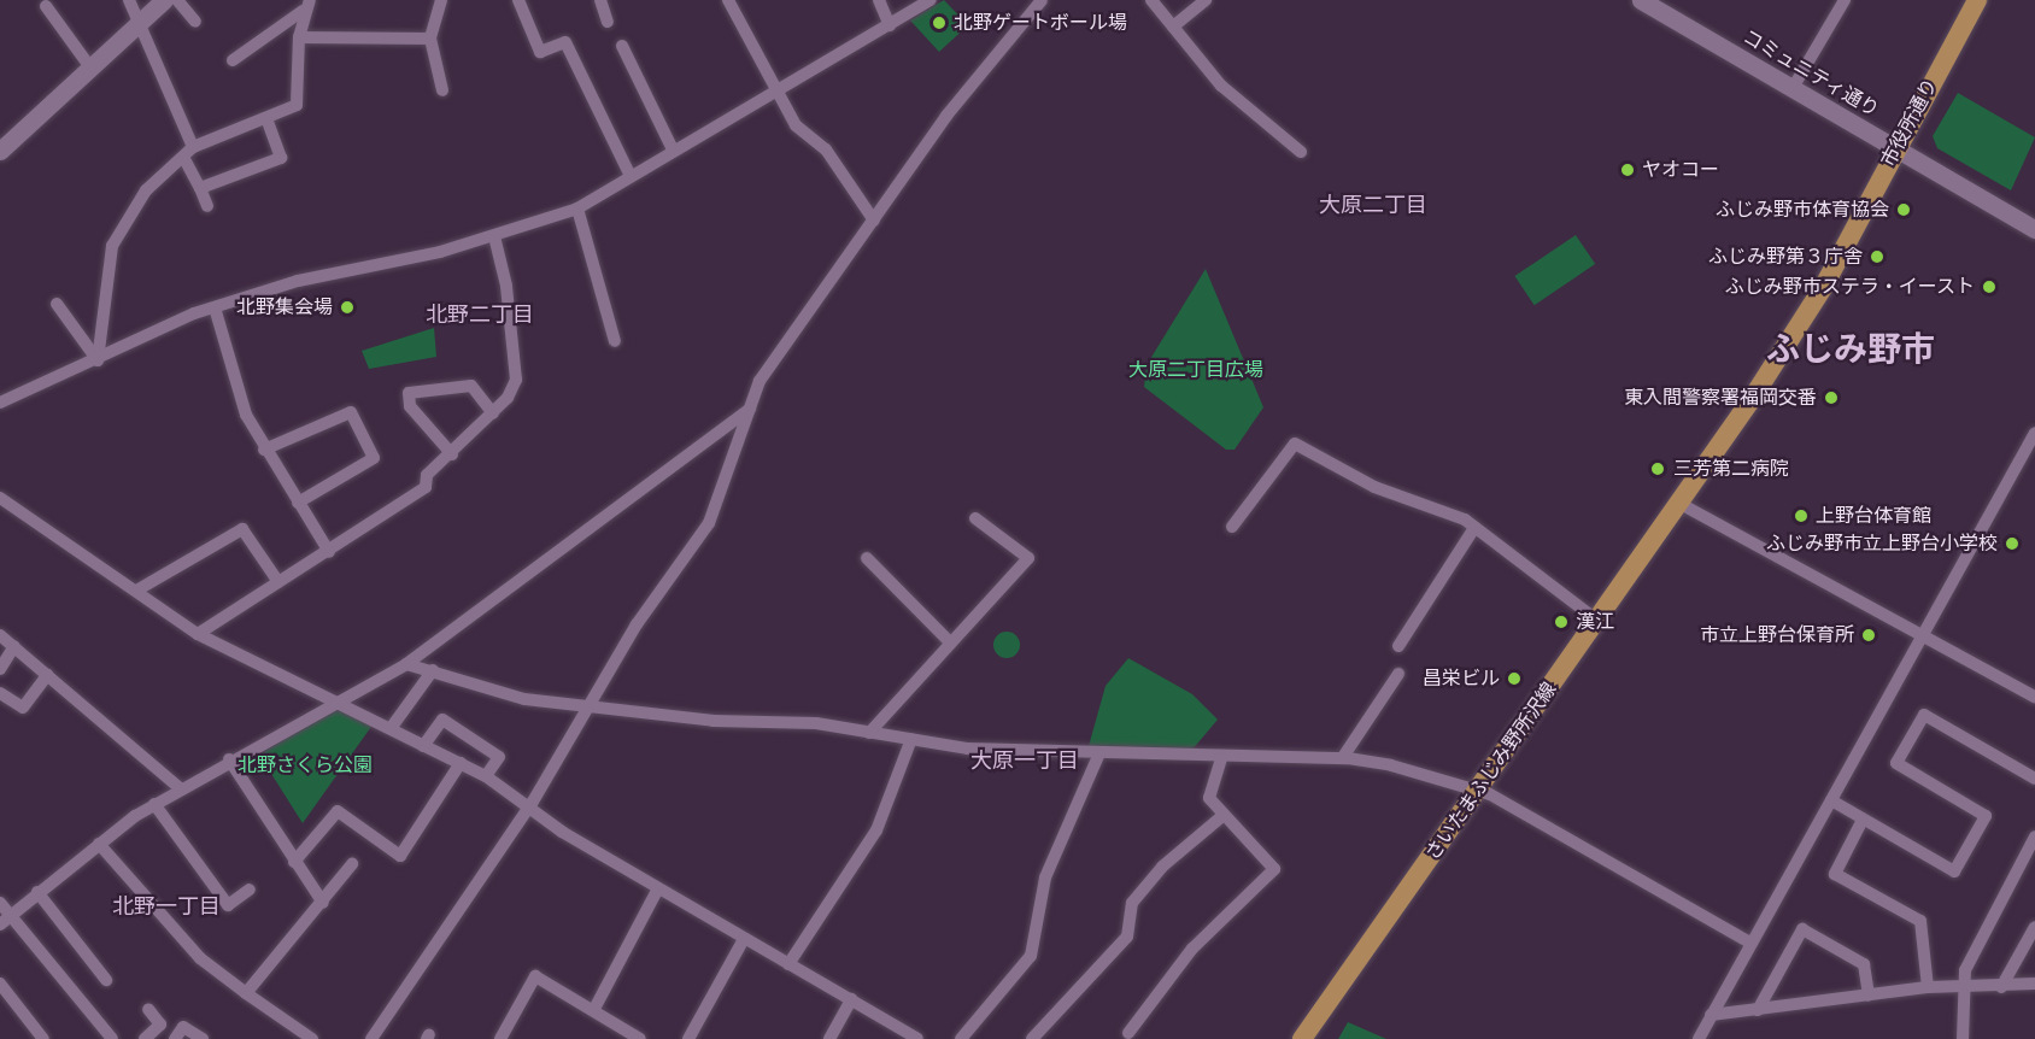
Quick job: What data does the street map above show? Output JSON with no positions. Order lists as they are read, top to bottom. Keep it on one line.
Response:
{"streets":{"main road":["市役所通り","さいたまふじみ野所沢線"],"street":["コミュニティ通り"]},"crossings":[["コミュニティ通り","市役所通り"],["市役所通り","さいたまふじみ野所沢線"]],"districts":["大原二丁目","北野二丁目","ふじみ野市","大原一丁目","北野一丁目"],"parks":["大原二丁目広場","北野さくら公園"],"places":["北野ゲートボール場","ヤオコー","ふじみ野市体育協会","ふじみ野第３庁舎","ふじみ野市ステラ・イースト","北野集会場","東入間警察署福岡交番","三芳第二病院","上野台体育館","ふじみ野市立上野台小学校","漢江","市立上野台保育所","昌栄ビル"]}
